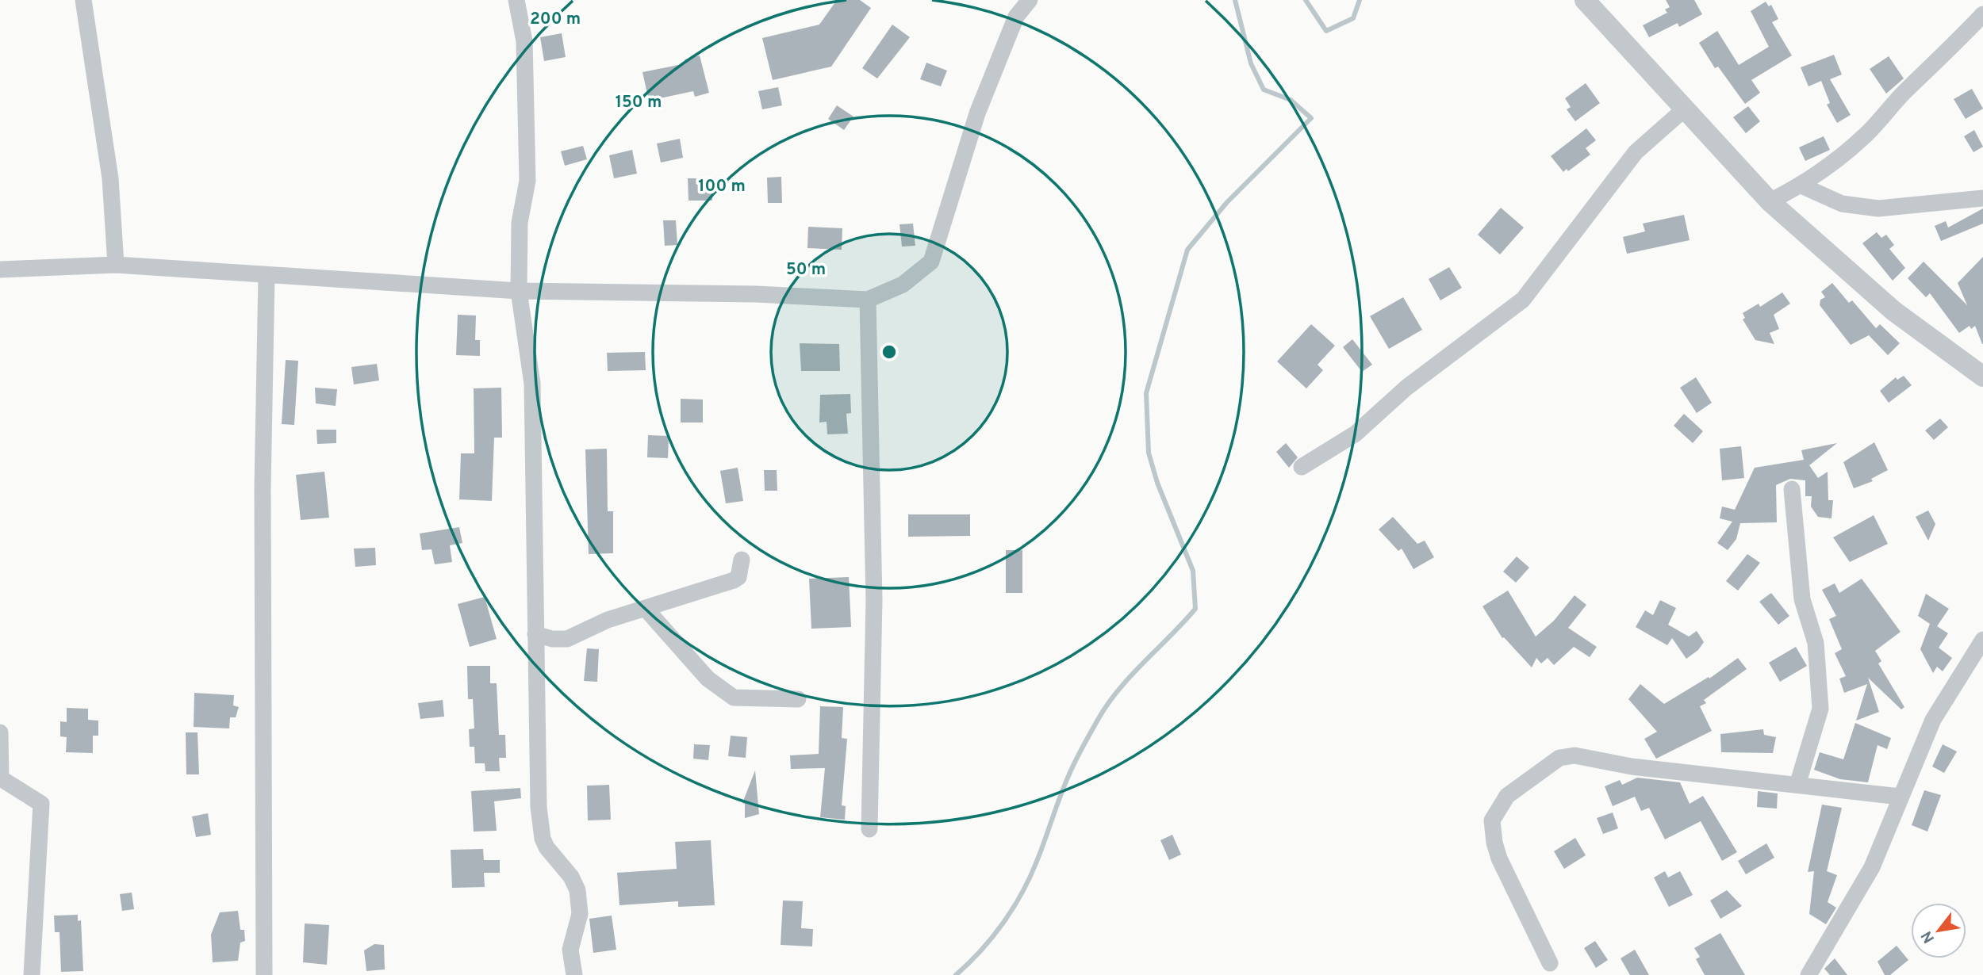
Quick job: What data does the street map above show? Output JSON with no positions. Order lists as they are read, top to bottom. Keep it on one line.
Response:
{"north":"bottom left","rings":["200 m","150 m","100 m","50 m"]}
